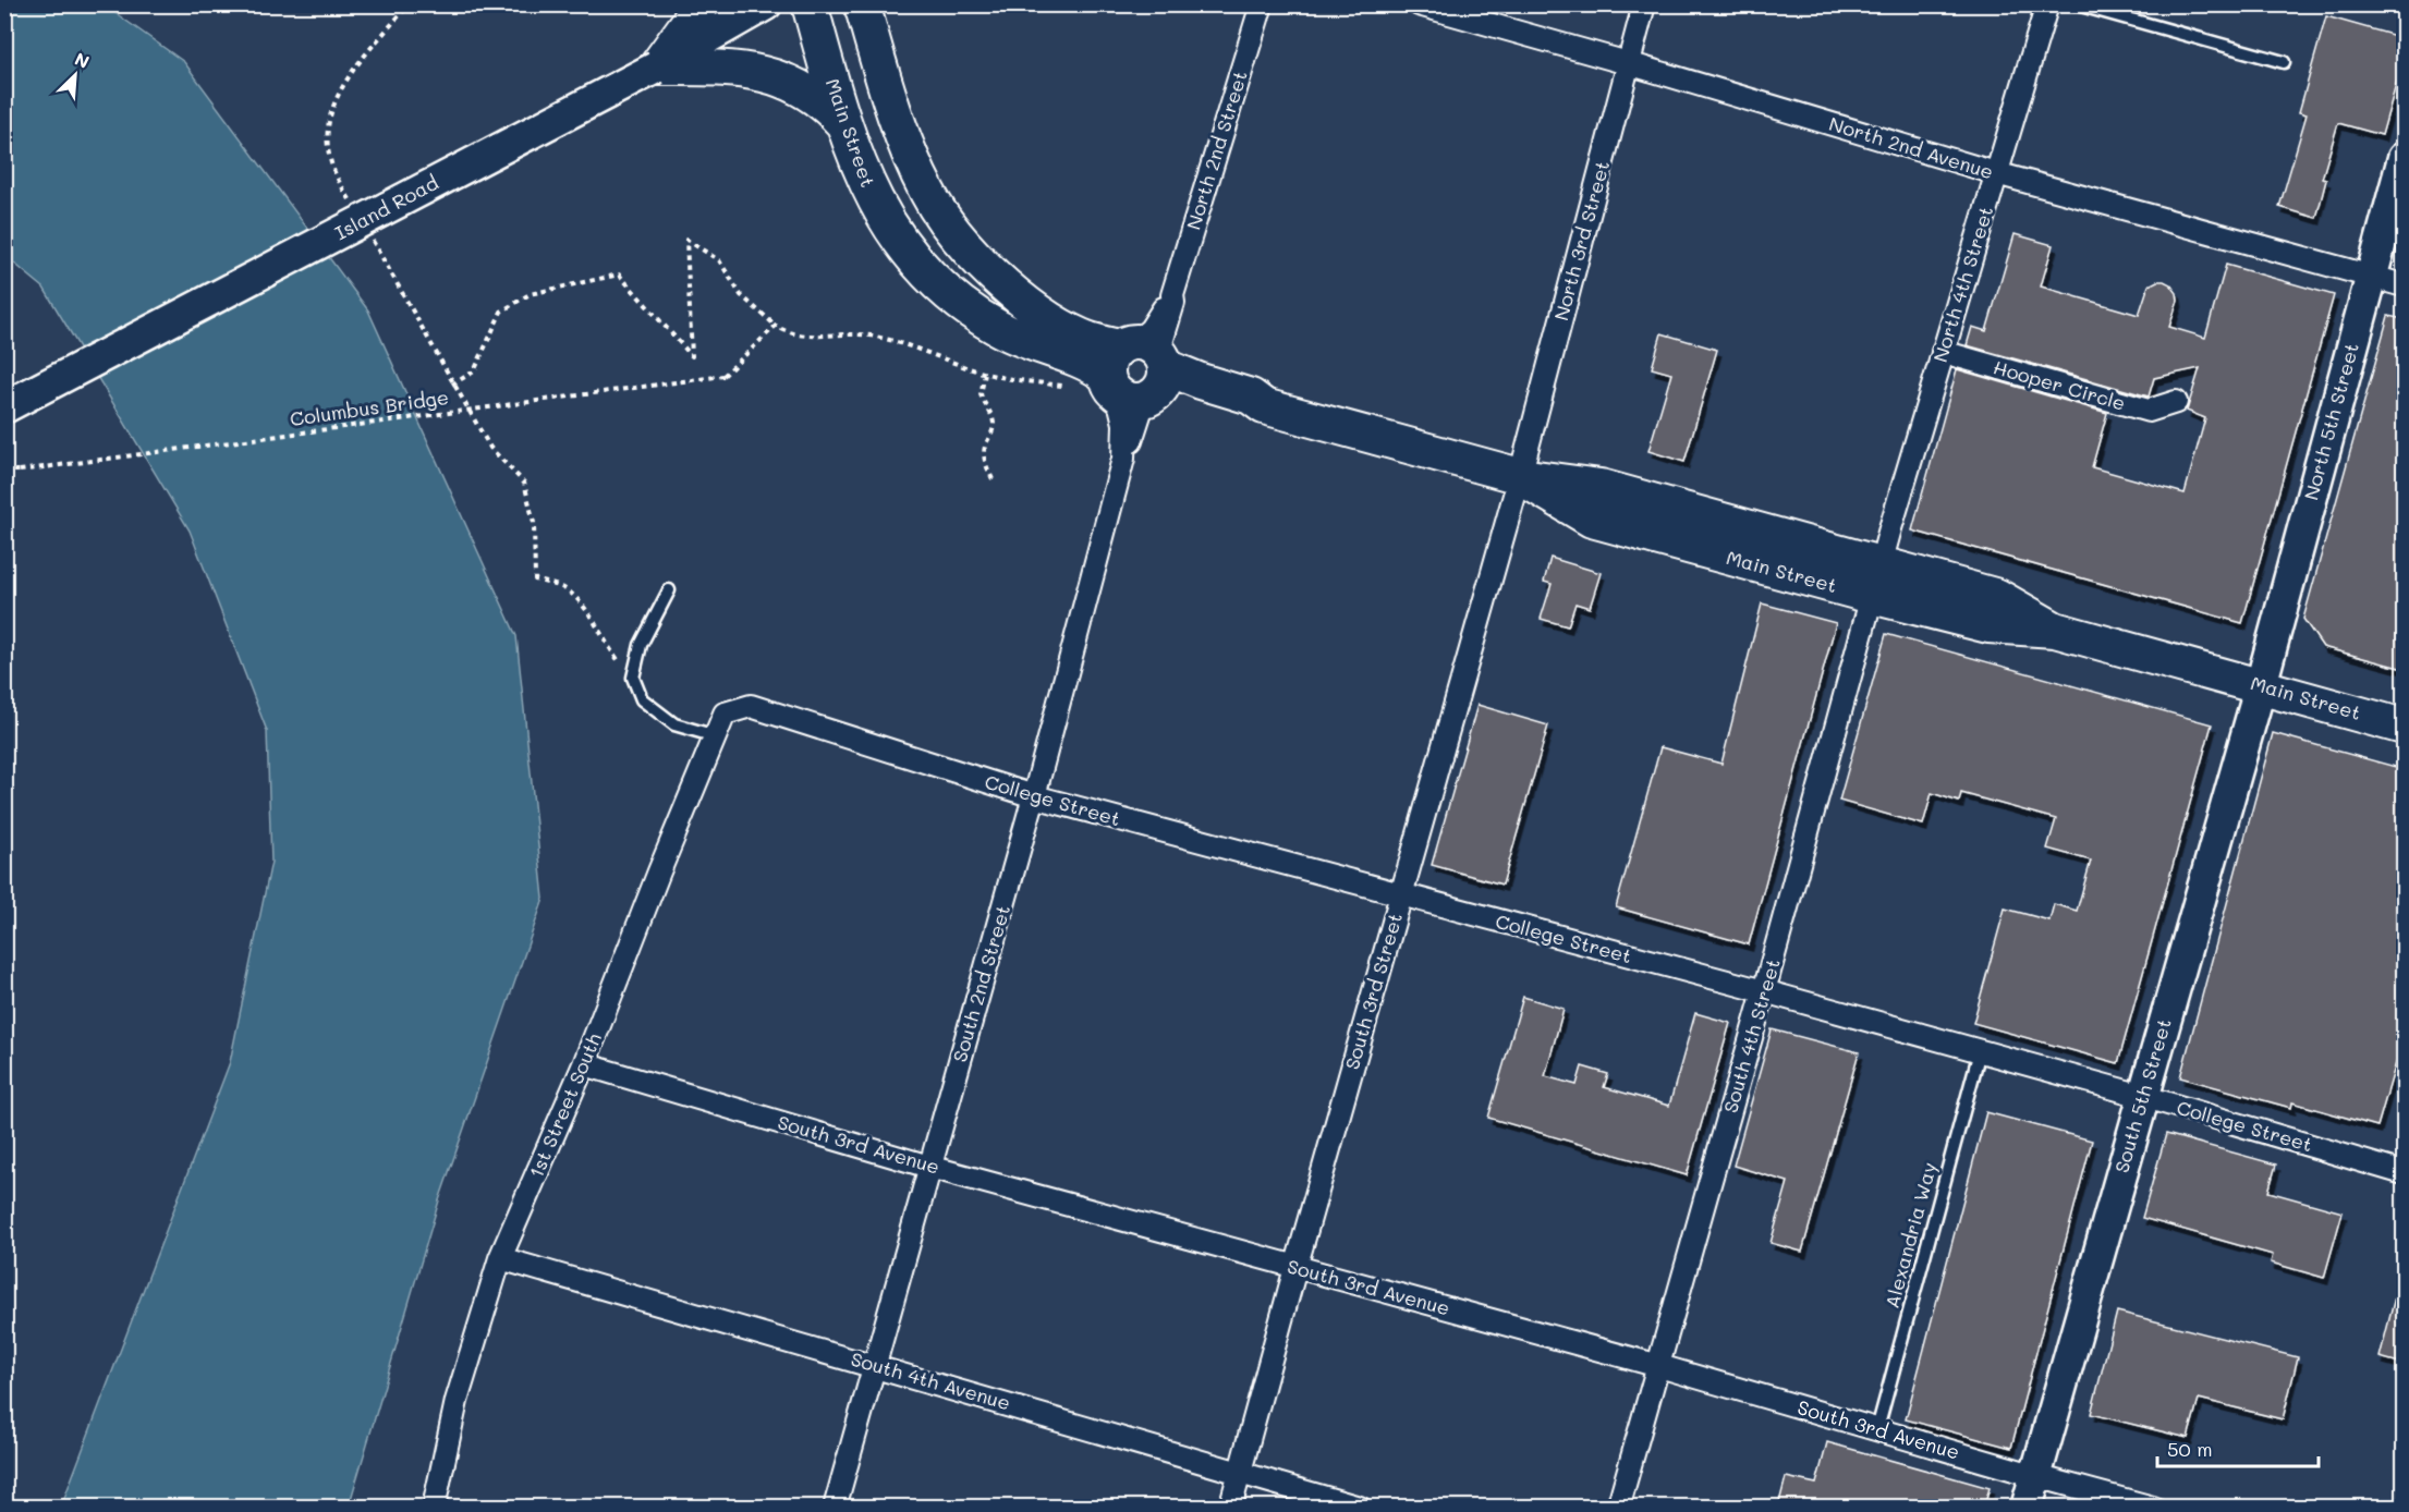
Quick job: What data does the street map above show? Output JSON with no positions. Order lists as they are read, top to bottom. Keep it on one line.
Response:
{"streets":{"main road":["Main Street"],"street":["North 2nd Avenue","North 2nd Street","Island Road","North 3rd Street","North 4th Street","Hooper Circle","North 5th Street","College Street","South 2nd Street","South 3rd Street","South 4th Street","South 5th Street","1st Street South","South 3rd Avenue","South 4th Avenue"],"lane":["Alexandria Way"],"path":["Columbus Bridge"]},"crossings":[["Main Street","North 2nd Street"],["Main Street","North 3rd Street"],["Main Street","North 4th Street"],["Main Street","North 5th Street"],["Main Street","South 2nd Street"],["Main Street","South 3rd Street"],["Main Street","South 4th Street"],["Main Street","South 5th Street"],["North 2nd Avenue","North 3rd Street"],["North 2nd Avenue","North 4th Street"],["North 2nd Avenue","North 5th Street"],["North 2nd Street","South 2nd Street"],["North 3rd Street","South 3rd Street"],["North 4th Street","Hooper Circle"],["North 4th Street","South 4th Street"],["North 5th Street","South 5th Street"],["College Street","South 2nd Street"],["College Street","South 3rd Street"],["College Street","South 4th Street"],["College Street","South 5th Street"],["College Street","1st Street South"],["College Street","Alexandria Way"],["South 2nd Street","South 3rd Avenue"],["South 2nd Street","South 4th Avenue"],["South 3rd Street","South 3rd Avenue"],["South 3rd Street","South 4th Avenue"],["South 4th Street","South 3rd Avenue"],["South 5th Street","South 3rd Avenue"],["1st Street South","South 3rd Avenue"],["1st Street South","South 4th Avenue"],["South 3rd Avenue","Alexandria Way"]],"scale_bar":"50 m","north":"top right"}
